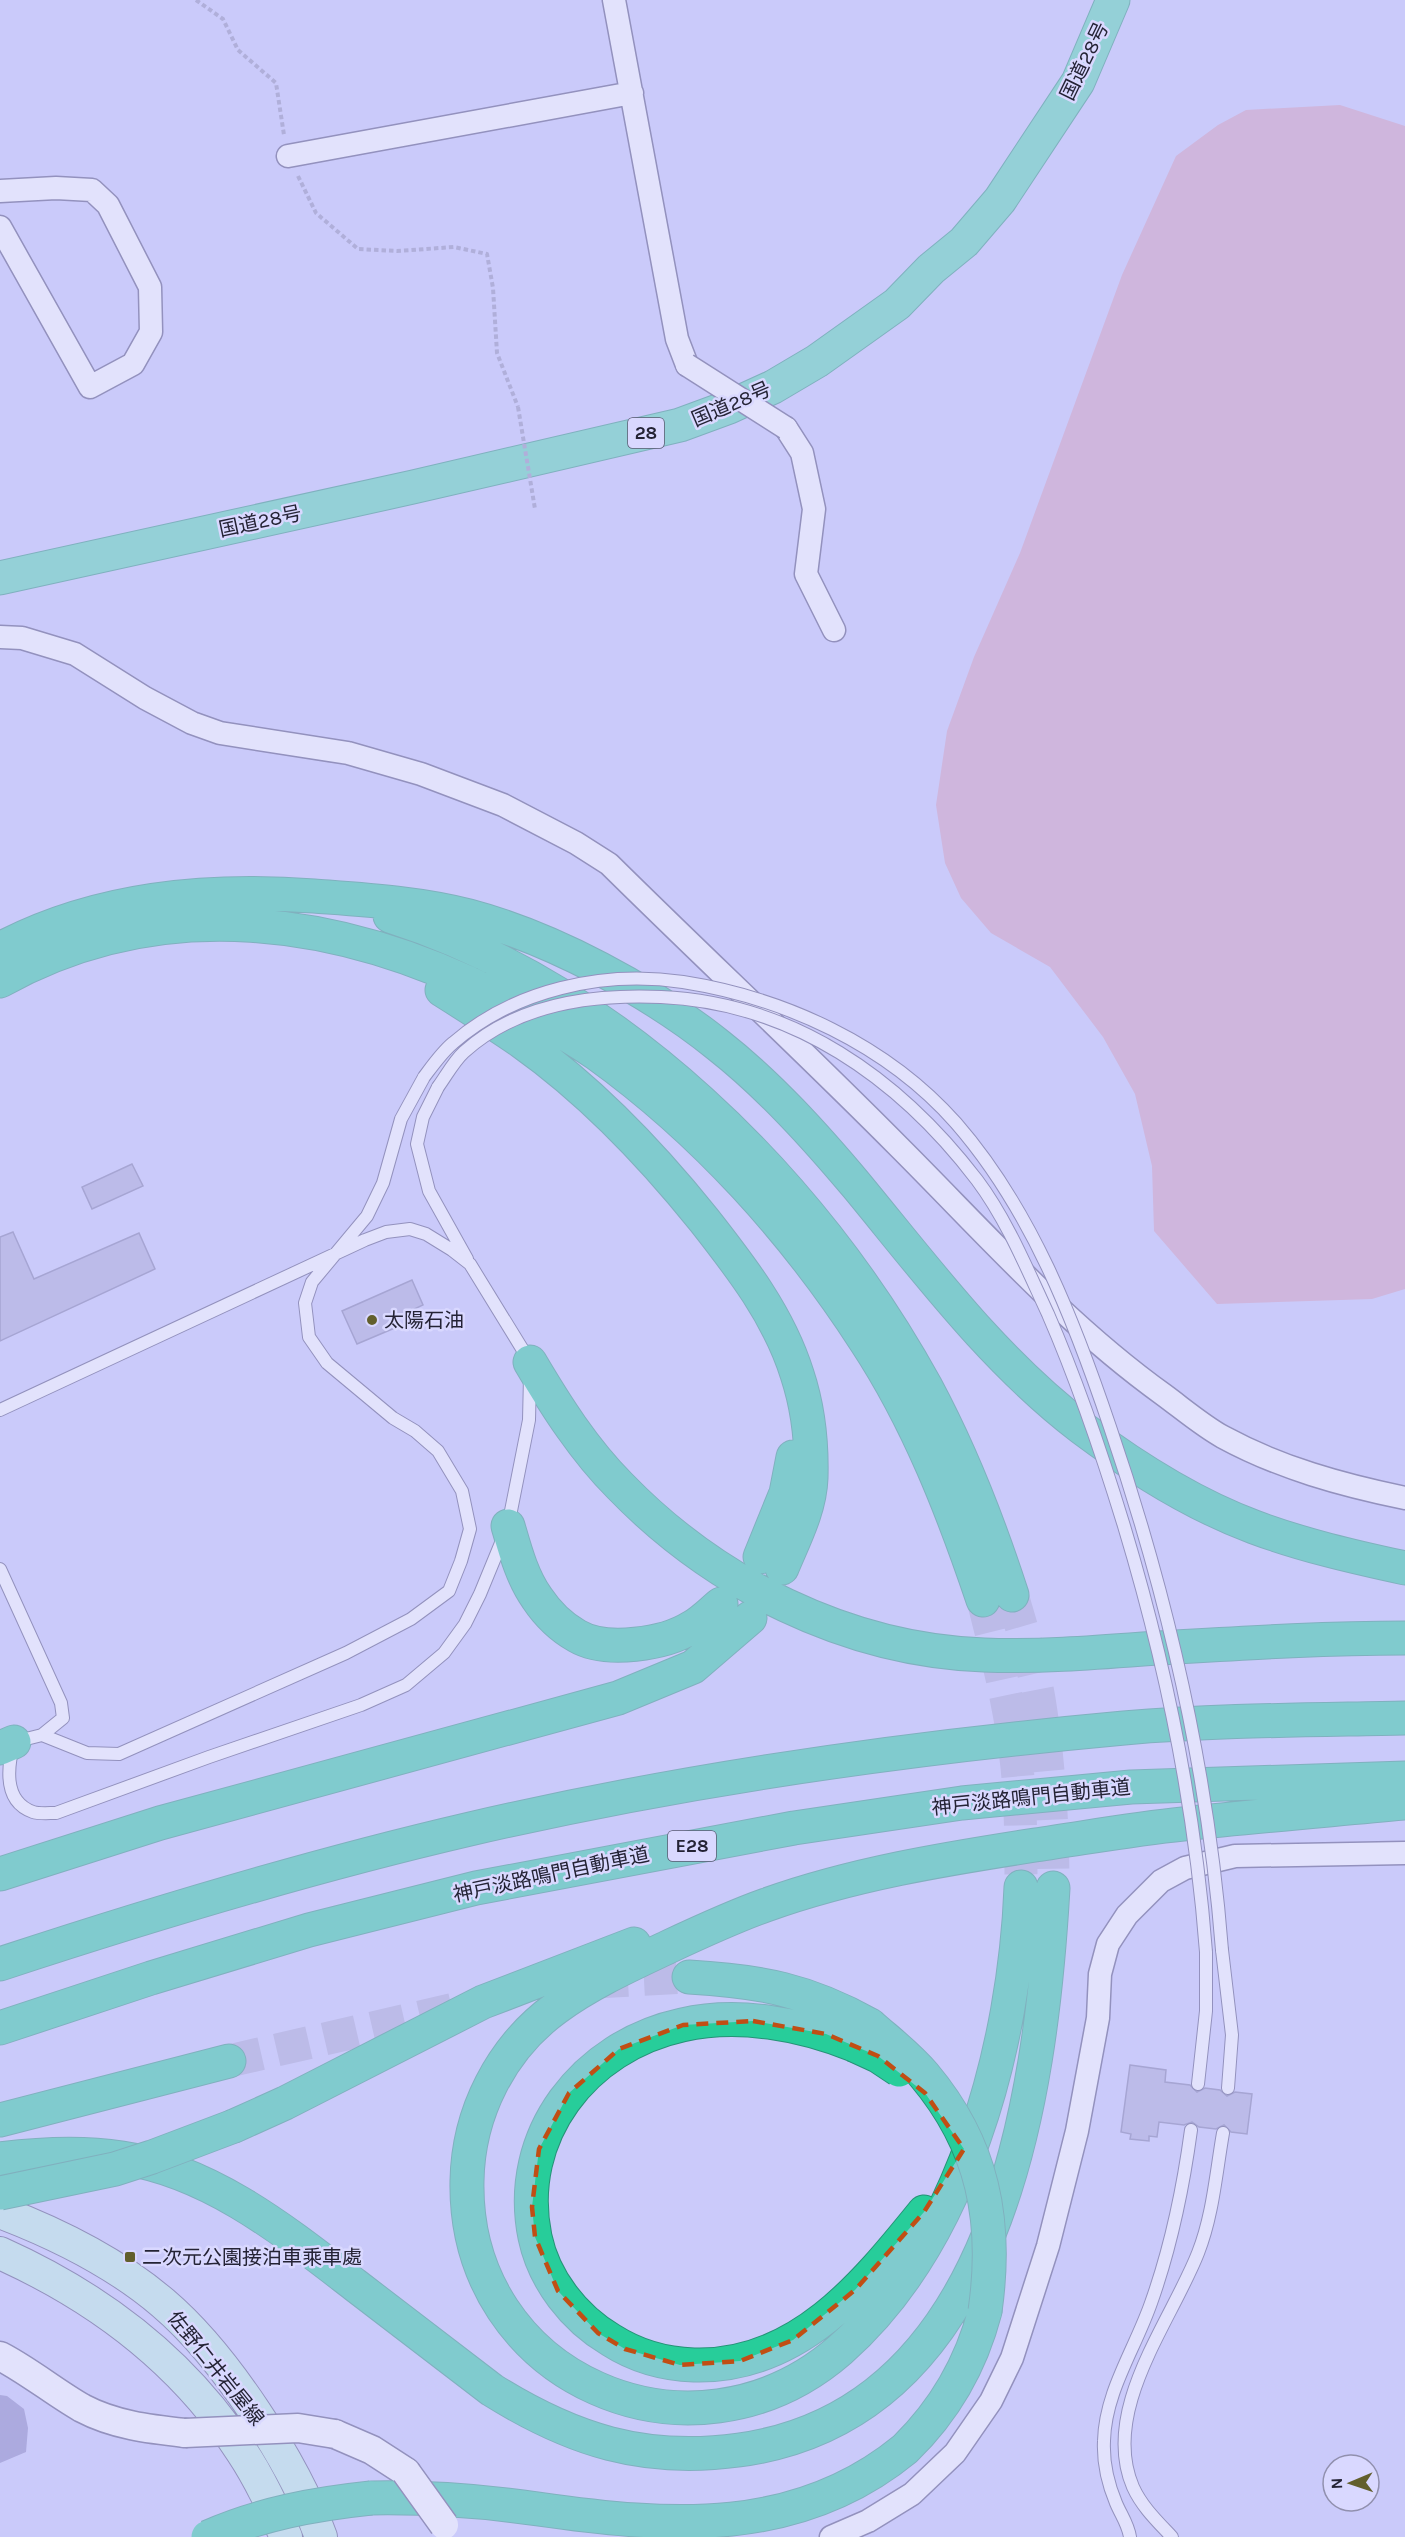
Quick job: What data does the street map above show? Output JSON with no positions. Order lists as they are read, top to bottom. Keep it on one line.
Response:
{"streets":{"highway":["国道28号","28","神戸淡路鳴門自動車道","E28"],"main road":["佐野仁井岩屋線"]},"places":{"other":["太陽石油"],"transit":["二次元公園接泊車乘車處"]},"north":"left"}
